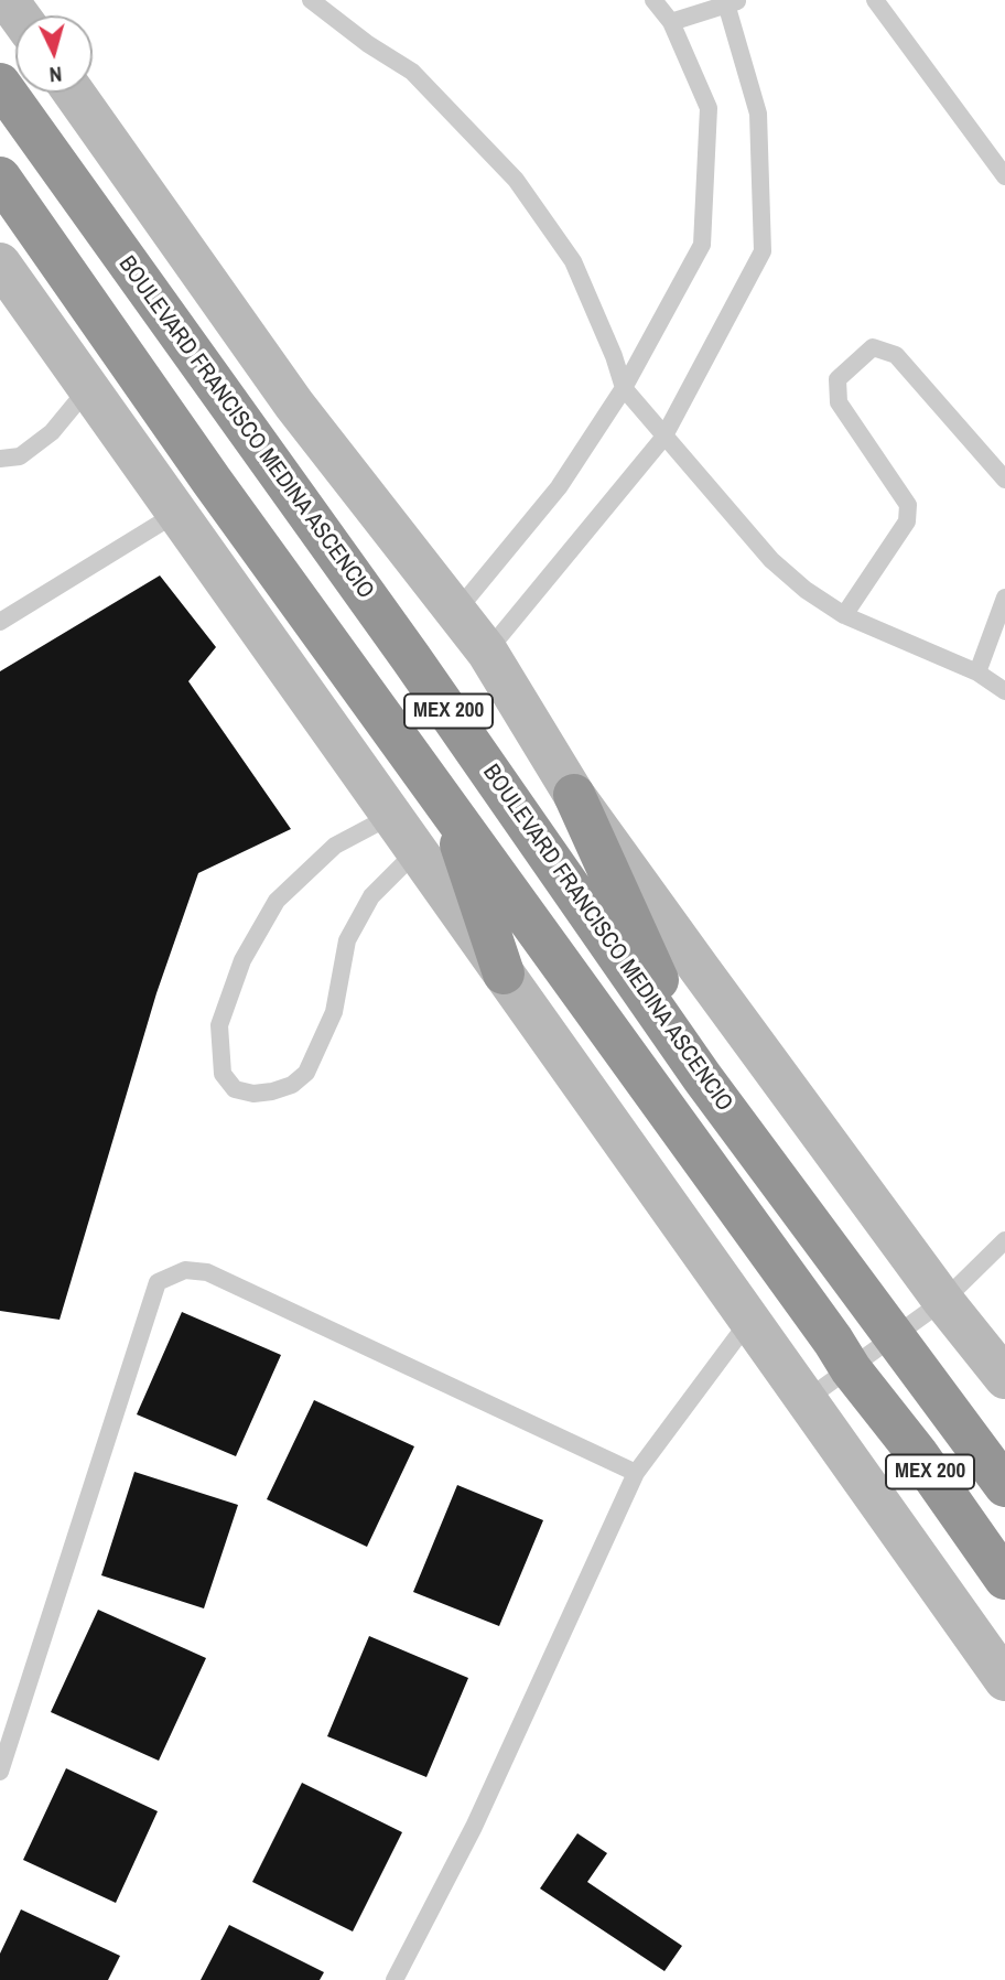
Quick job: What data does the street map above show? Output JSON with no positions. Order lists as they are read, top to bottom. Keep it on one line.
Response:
{"streets":{"highway":["BOULEVARD FRANCISCO MEDINA ASCENCIO","MEX 200"]},"north":"bottom"}
